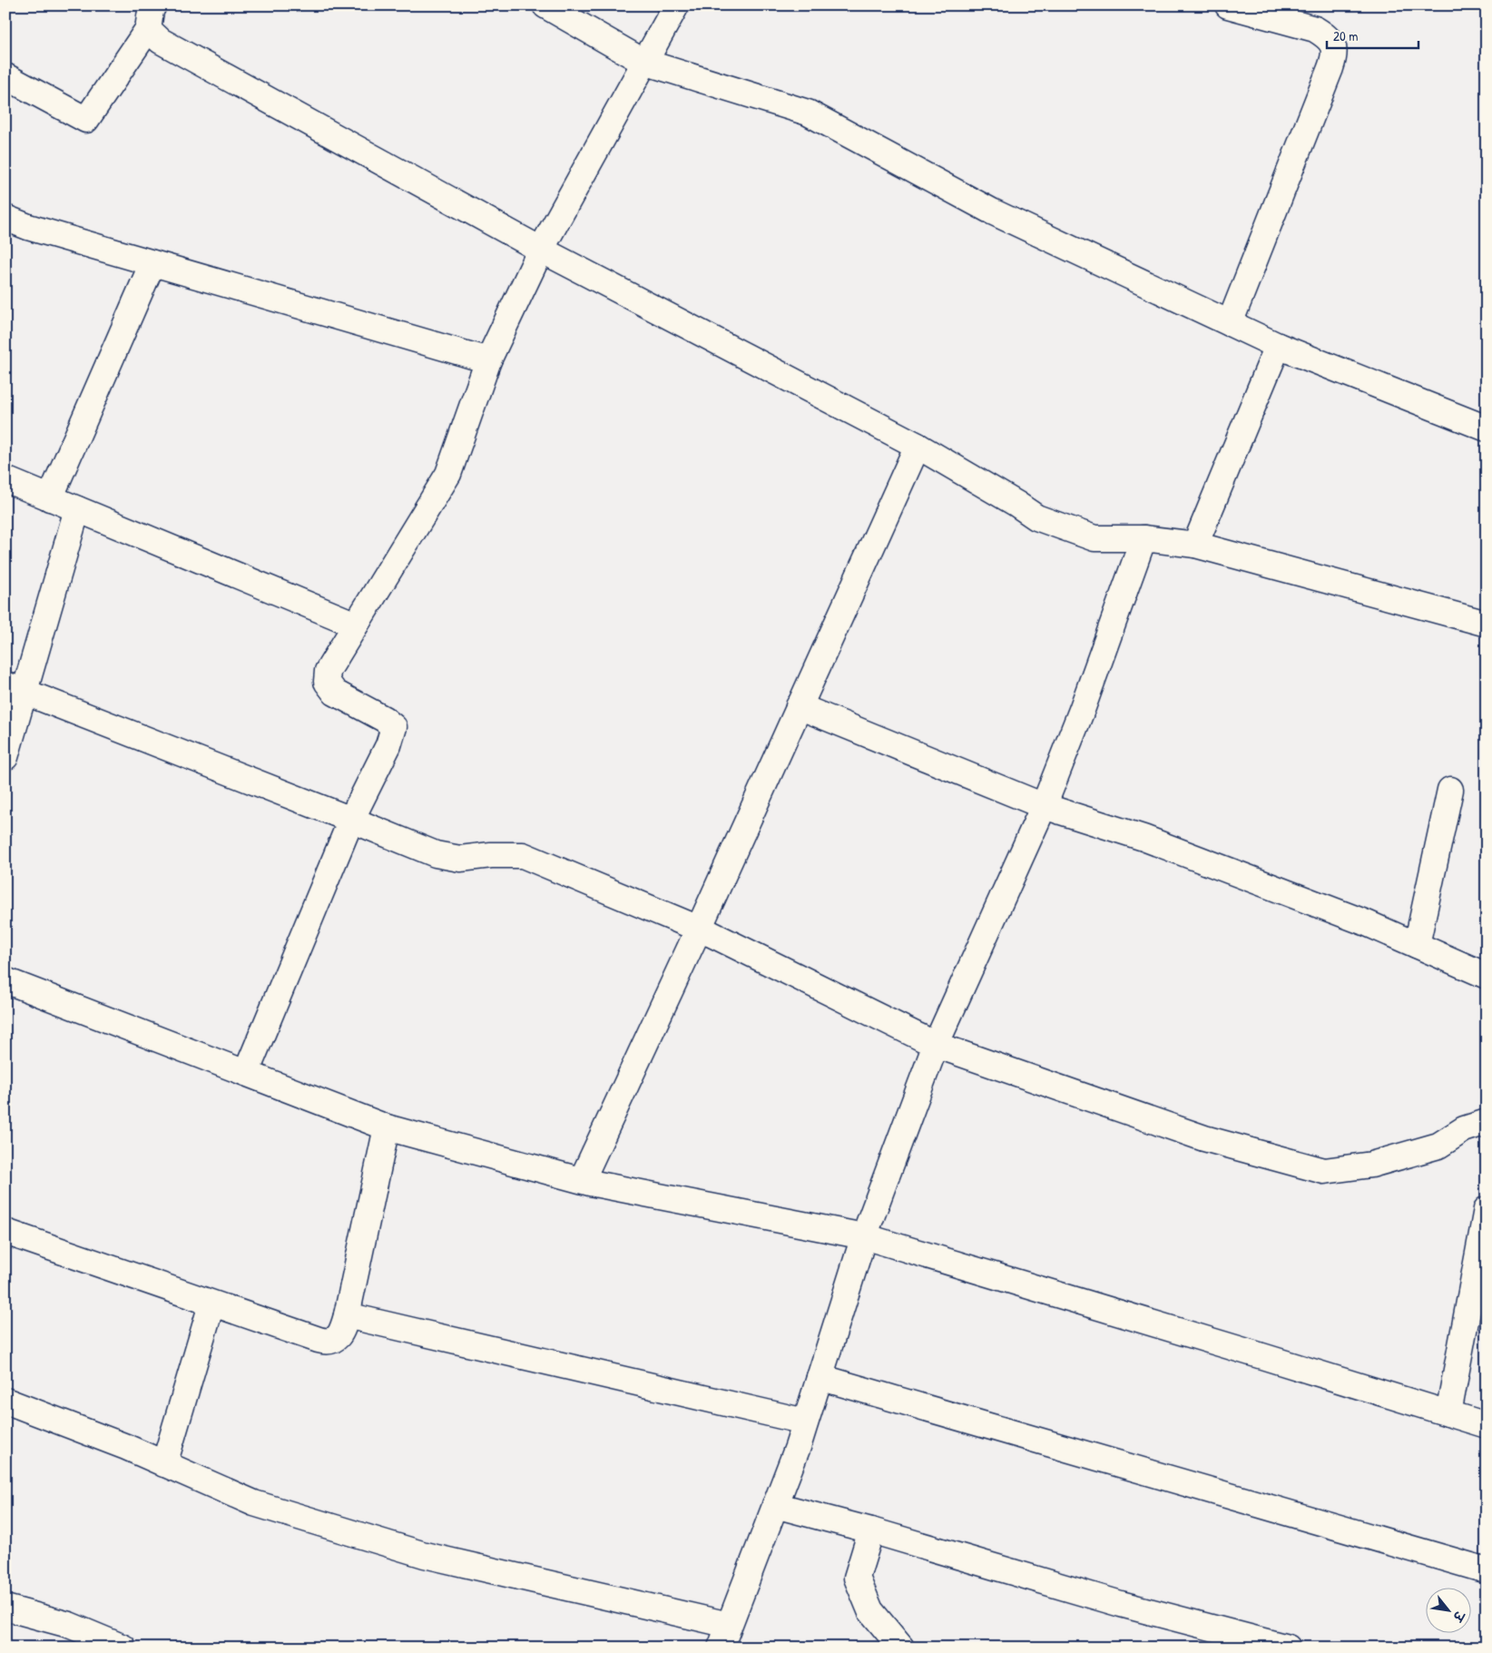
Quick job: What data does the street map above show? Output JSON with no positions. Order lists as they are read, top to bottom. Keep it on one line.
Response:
{"scale_bar":"20 m","north":"bottom right"}
